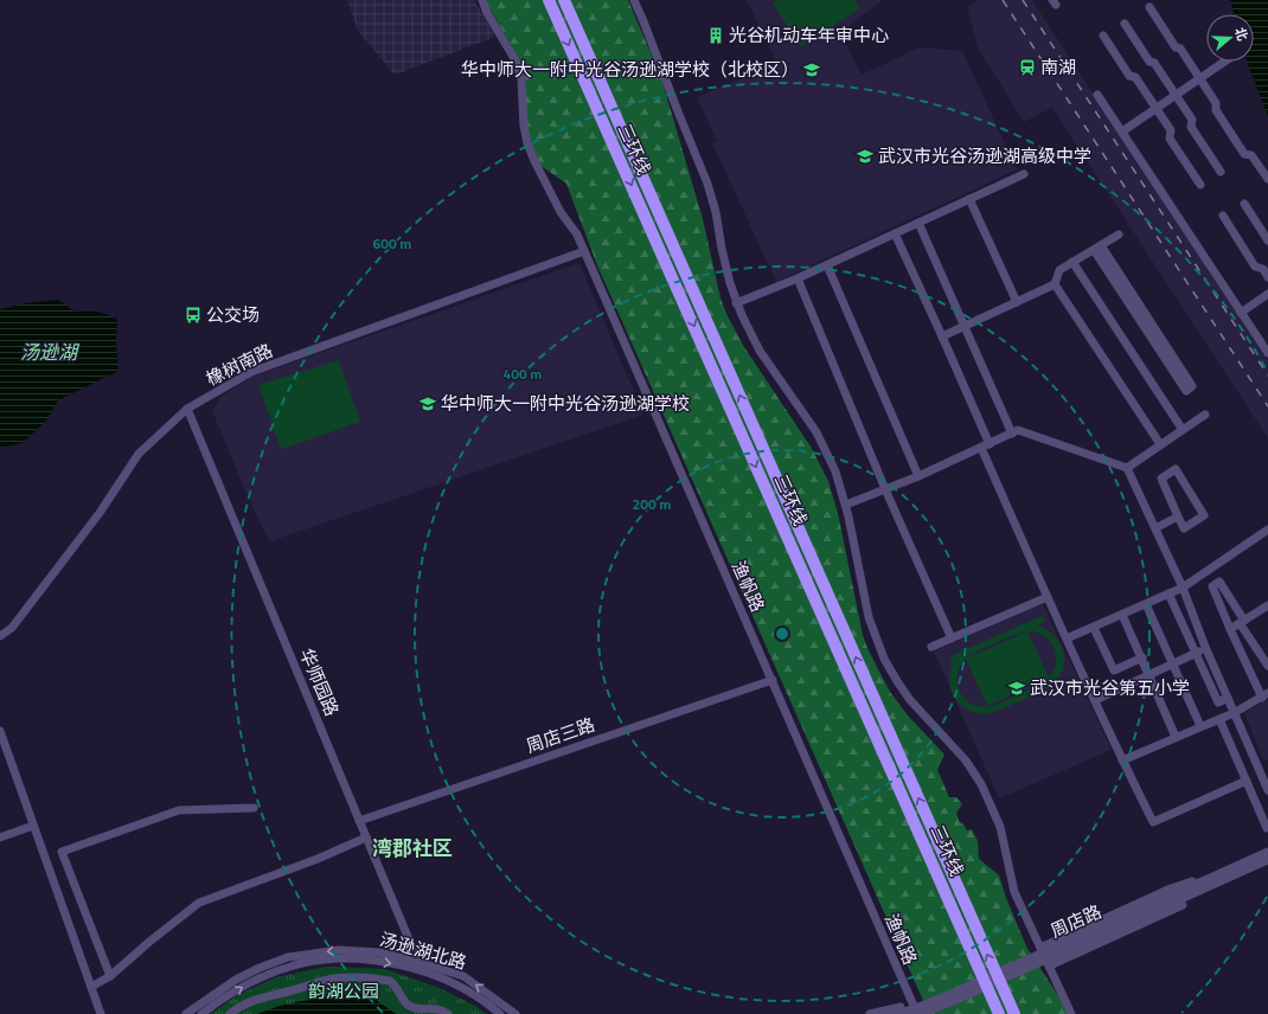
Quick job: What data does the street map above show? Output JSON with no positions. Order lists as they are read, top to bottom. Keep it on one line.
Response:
{"streets":{"highway":["三环线"],"street":["橡树南路","渔帆路","华师园路","周店三路","周店路","汤逊湖北路"]},"crossings":[["橡树南路","渔帆路"],["橡树南路","华师园路"],["渔帆路","周店三路"],["渔帆路","周店路"],["华师园路","周店三路"],["华师园路","汤逊湖北路"]],"districts":["湾郡社区"],"water":["汤逊湖"],"parks":["韵湖公园"],"places":{"building":["光谷机动车年审中心"],"station":["南湖"],"school or university":["华中师大一附中光谷汤逊湖学校（北校区）","武汉市光谷汤逊湖高级中学","华中师大一附中光谷汤逊湖学校","武汉市光谷第五小学"],"bus stop":["公交场"]},"north":"right","rings":["600 m","400 m","200 m"]}
